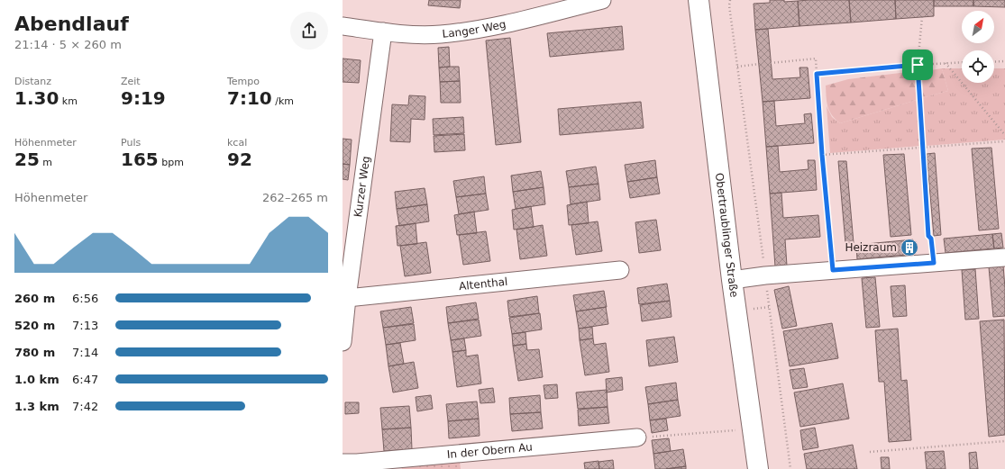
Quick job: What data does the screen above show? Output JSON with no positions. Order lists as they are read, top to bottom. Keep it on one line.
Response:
{"streets":{"street":["Langer Weg","Kurzer Weg","Obertraublinger Straße","Altenthal","In der Obern Au"]},"crossings":[["Langer Weg","Kurzer Weg"],["Kurzer Weg","Altenthal"]],"places":{"building":["Heizraum"]},"north":"top right","page":{"heading":["Abendlauf","21:14 · 5 × 260 m"],"stats":[["Distanz","1.30 km"],["Zeit","9:19"],["Tempo","7:10 /km"],["Höhenmeter","25 m"],["Puls","165 bpm"],["kcal","92"]],"chart":["Höhenmeter","262–265 m"],"list":[{"name":"260 m","note":"6:56"},{"name":"520 m","note":"7:13"},{"name":"780 m","note":"7:14"},{"name":"1.0 km","note":"6:47"},{"name":"1.3 km","note":"7:42"}]}}
